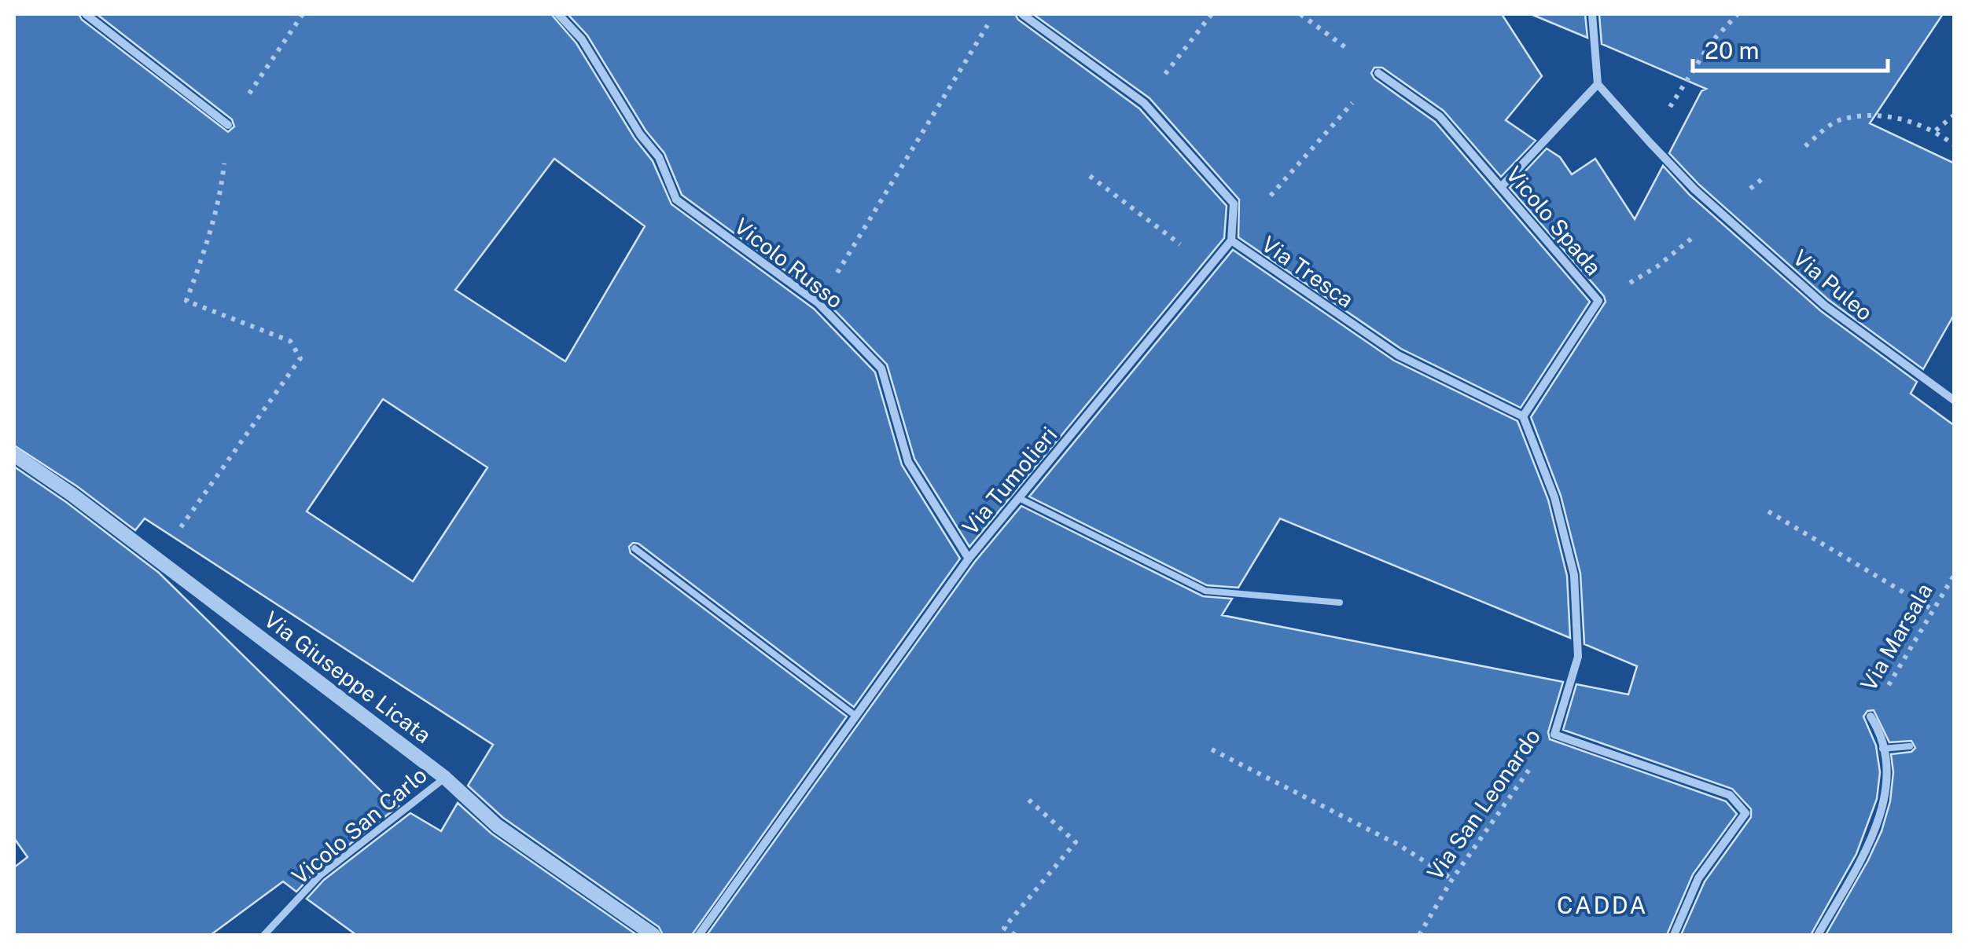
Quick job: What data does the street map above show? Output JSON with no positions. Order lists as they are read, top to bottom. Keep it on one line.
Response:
{"streets":{"street":["Vicolo Spada","Vicolo Russo","Via Tresca","Via Puleo","Via Tumolieri","Via Marsala","Via Giuseppe Licata","Via San Leonardo","Vicolo San Carlo"]},"crossings":[["Vicolo Spada","Via Tresca"],["Vicolo Spada","Via San Leonardo"],["Vicolo Russo","Via Tumolieri"],["Via Tresca","Via Tumolieri"],["Via Tresca","Via San Leonardo"],["Via Giuseppe Licata","Vicolo San Carlo"]],"districts":["CADDA"],"scale_bar":"20 m"}
